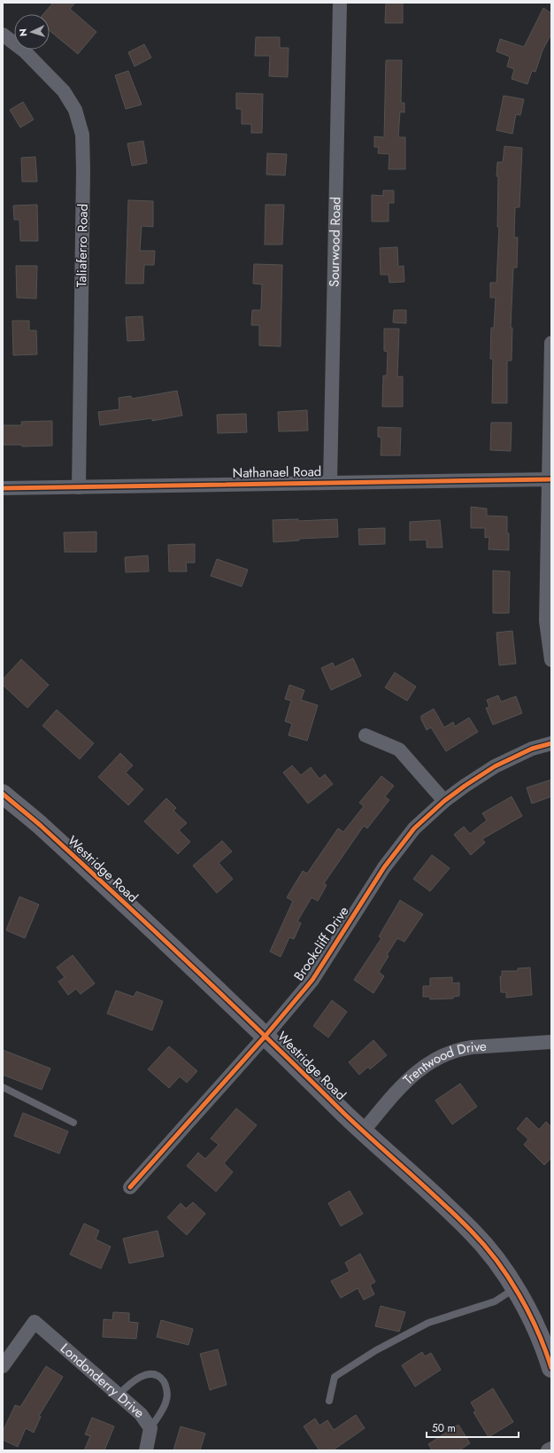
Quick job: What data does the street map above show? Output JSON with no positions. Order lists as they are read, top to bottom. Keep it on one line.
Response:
{"streets":{"main road":["Westridge Road"],"street":["Sourwood Road","Taliaferro Road","Nathanael Road","Brookcliff Drive","Trentwood Drive","Londonderry Drive"]},"crossings":[["Sourwood Road","Nathanael Road"],["Taliaferro Road","Nathanael Road"],["Westridge Road","Brookcliff Drive"],["Westridge Road","Trentwood Drive"]],"scale_bar":"50 m","north":"left"}
